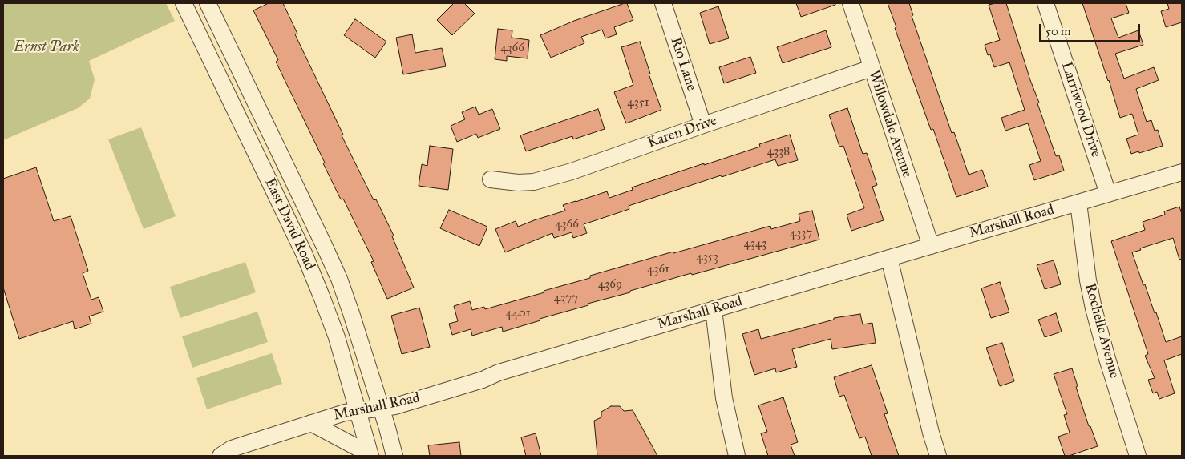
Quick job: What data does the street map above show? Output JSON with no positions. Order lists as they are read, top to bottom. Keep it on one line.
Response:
{"streets":{"street":["Rio Lane","Larriwood Drive","Willowdale Avenue","Karen Drive","Marshall Road","East David Road","Rochelle Avenue"]},"crossings":[["Rio Lane","Karen Drive"],["Larriwood Drive","Marshall Road"],["Willowdale Avenue","Karen Drive"],["Willowdale Avenue","Marshall Road"],["Marshall Road","East David Road"],["Marshall Road","Rochelle Avenue"]],"parks":["Ernst Park"],"house_numbers":["4366","4351","4338","4366","4337","4343","4353","4361","4369","4377","4401"],"scale_bar":"50 m"}
